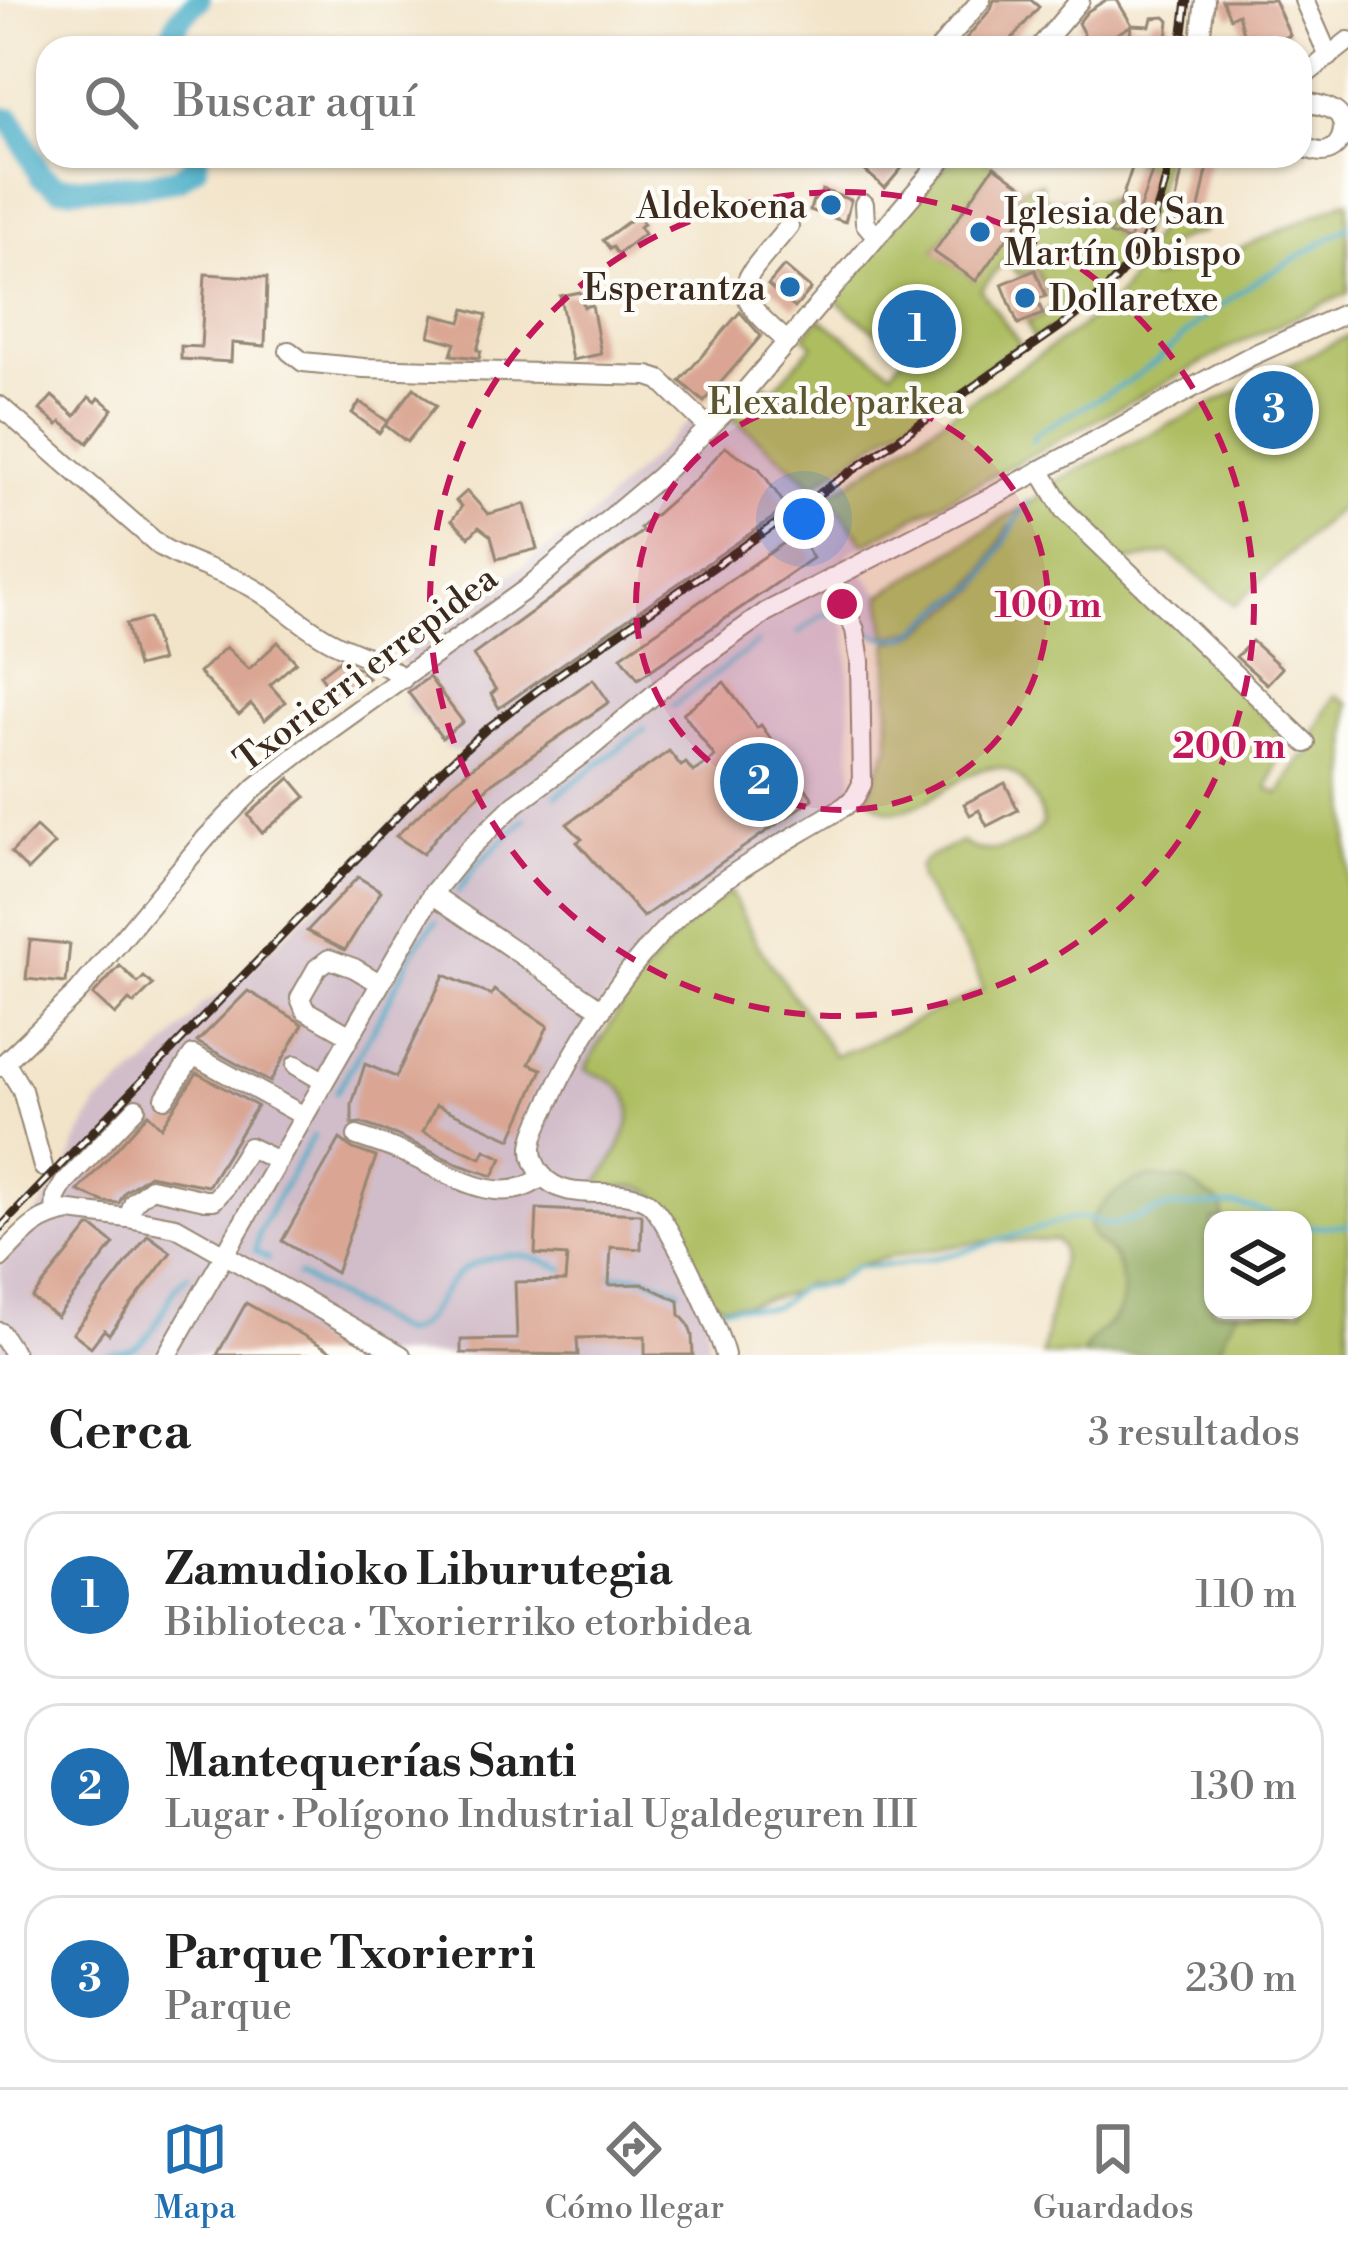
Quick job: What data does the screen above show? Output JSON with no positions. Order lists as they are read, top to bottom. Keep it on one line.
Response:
{"streets":{"street":["Txorierri errepidea"]},"parks":["Elexalde parkea"],"places":["Aldekoena","Iglesia de San Martín Obispo","Esperantza","Dollaretxe"],"page":{"search":"Buscar aquí","pins":["1","3","2"],"heading":["Cerca","3 resultados"],"list":[{"mark":"1","name":"Zamudioko Liburutegia","note":"Biblioteca · Txorierriko etorbidea","value":"110 m"},{"mark":"2","name":"Mantequerías Santi","note":"Lugar · Polígono Industrial Ugaldeguren III","value":"130 m"},{"mark":"3","name":"Parque Txorierri","note":"Parque","value":"230 m"}],"nav":["Mapa","Cómo llegar","Guardados"]},"rings":["100 m","200 m"]}
